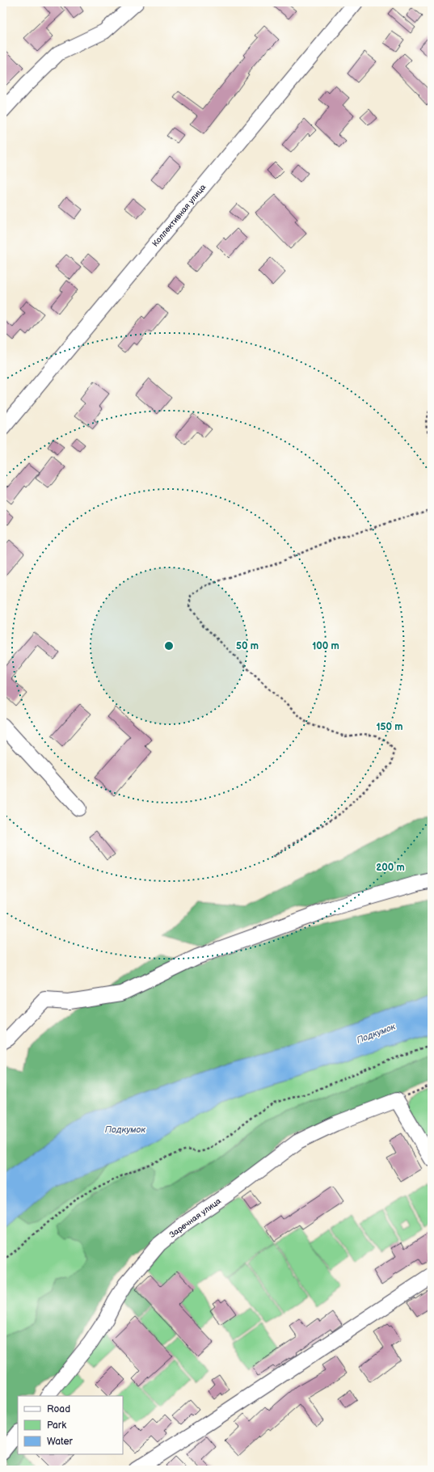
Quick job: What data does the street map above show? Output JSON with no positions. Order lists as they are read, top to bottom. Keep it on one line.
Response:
{"streets":{"street":["Коллективная улица","Заречная улица"]},"water":["Подкумок"],"legend":["Road","Park","Water"],"rings":["50 m","100 m","150 m","200 m"]}
